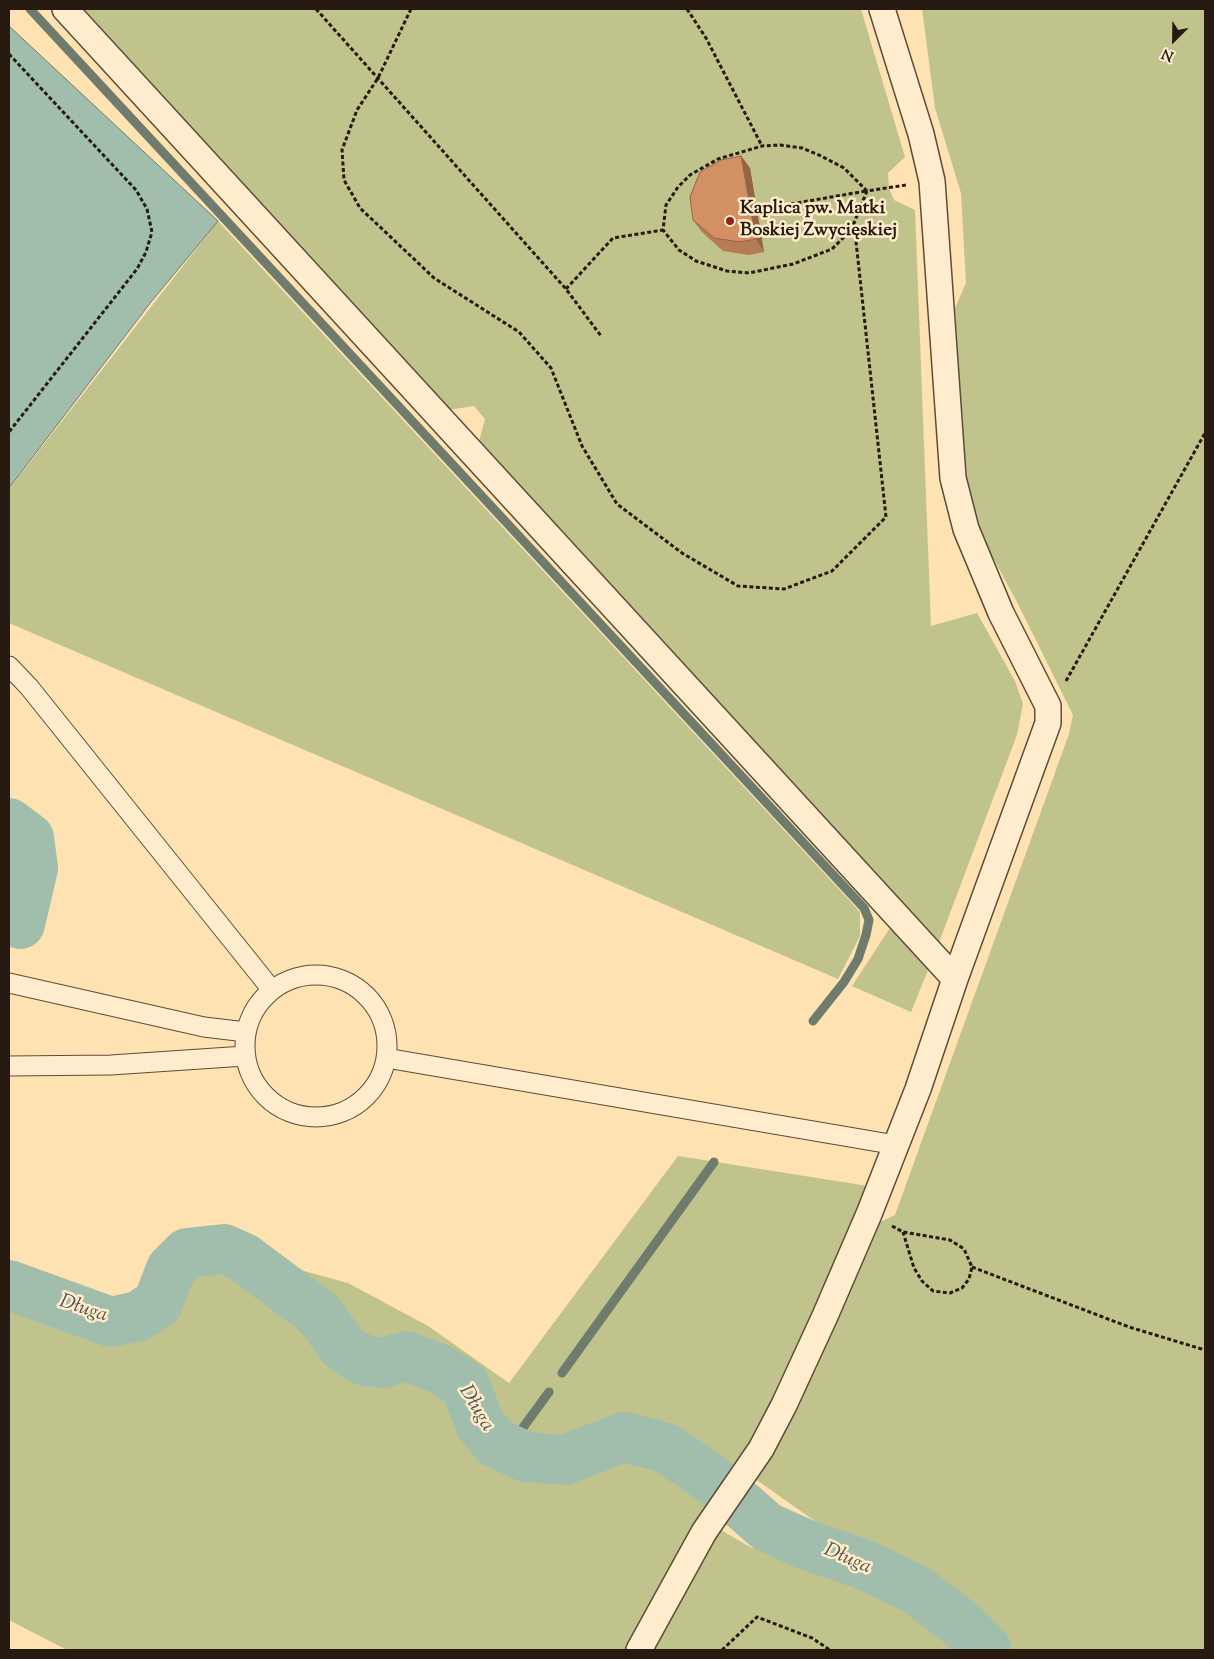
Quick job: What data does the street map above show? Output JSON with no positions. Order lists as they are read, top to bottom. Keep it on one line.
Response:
{"water":["Długa"],"places":["Kaplica pw. Matki Boskiej Zwycięskiej"],"north":"bottom left"}
